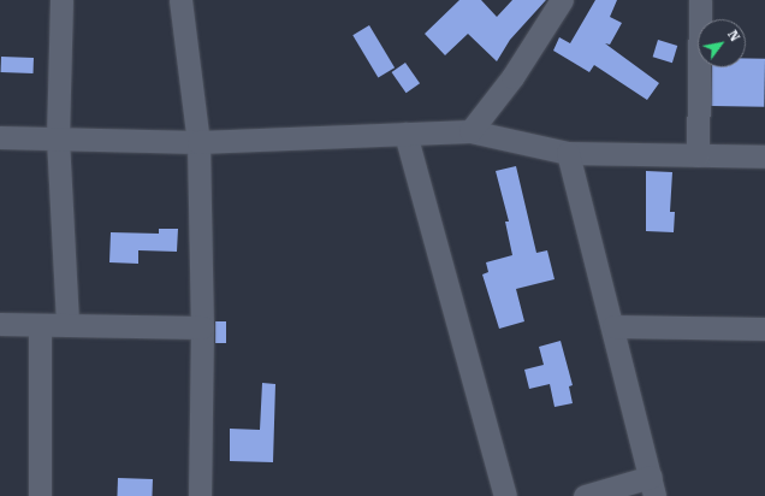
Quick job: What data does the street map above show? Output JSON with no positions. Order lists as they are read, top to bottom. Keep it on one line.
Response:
{"north":"top right"}
